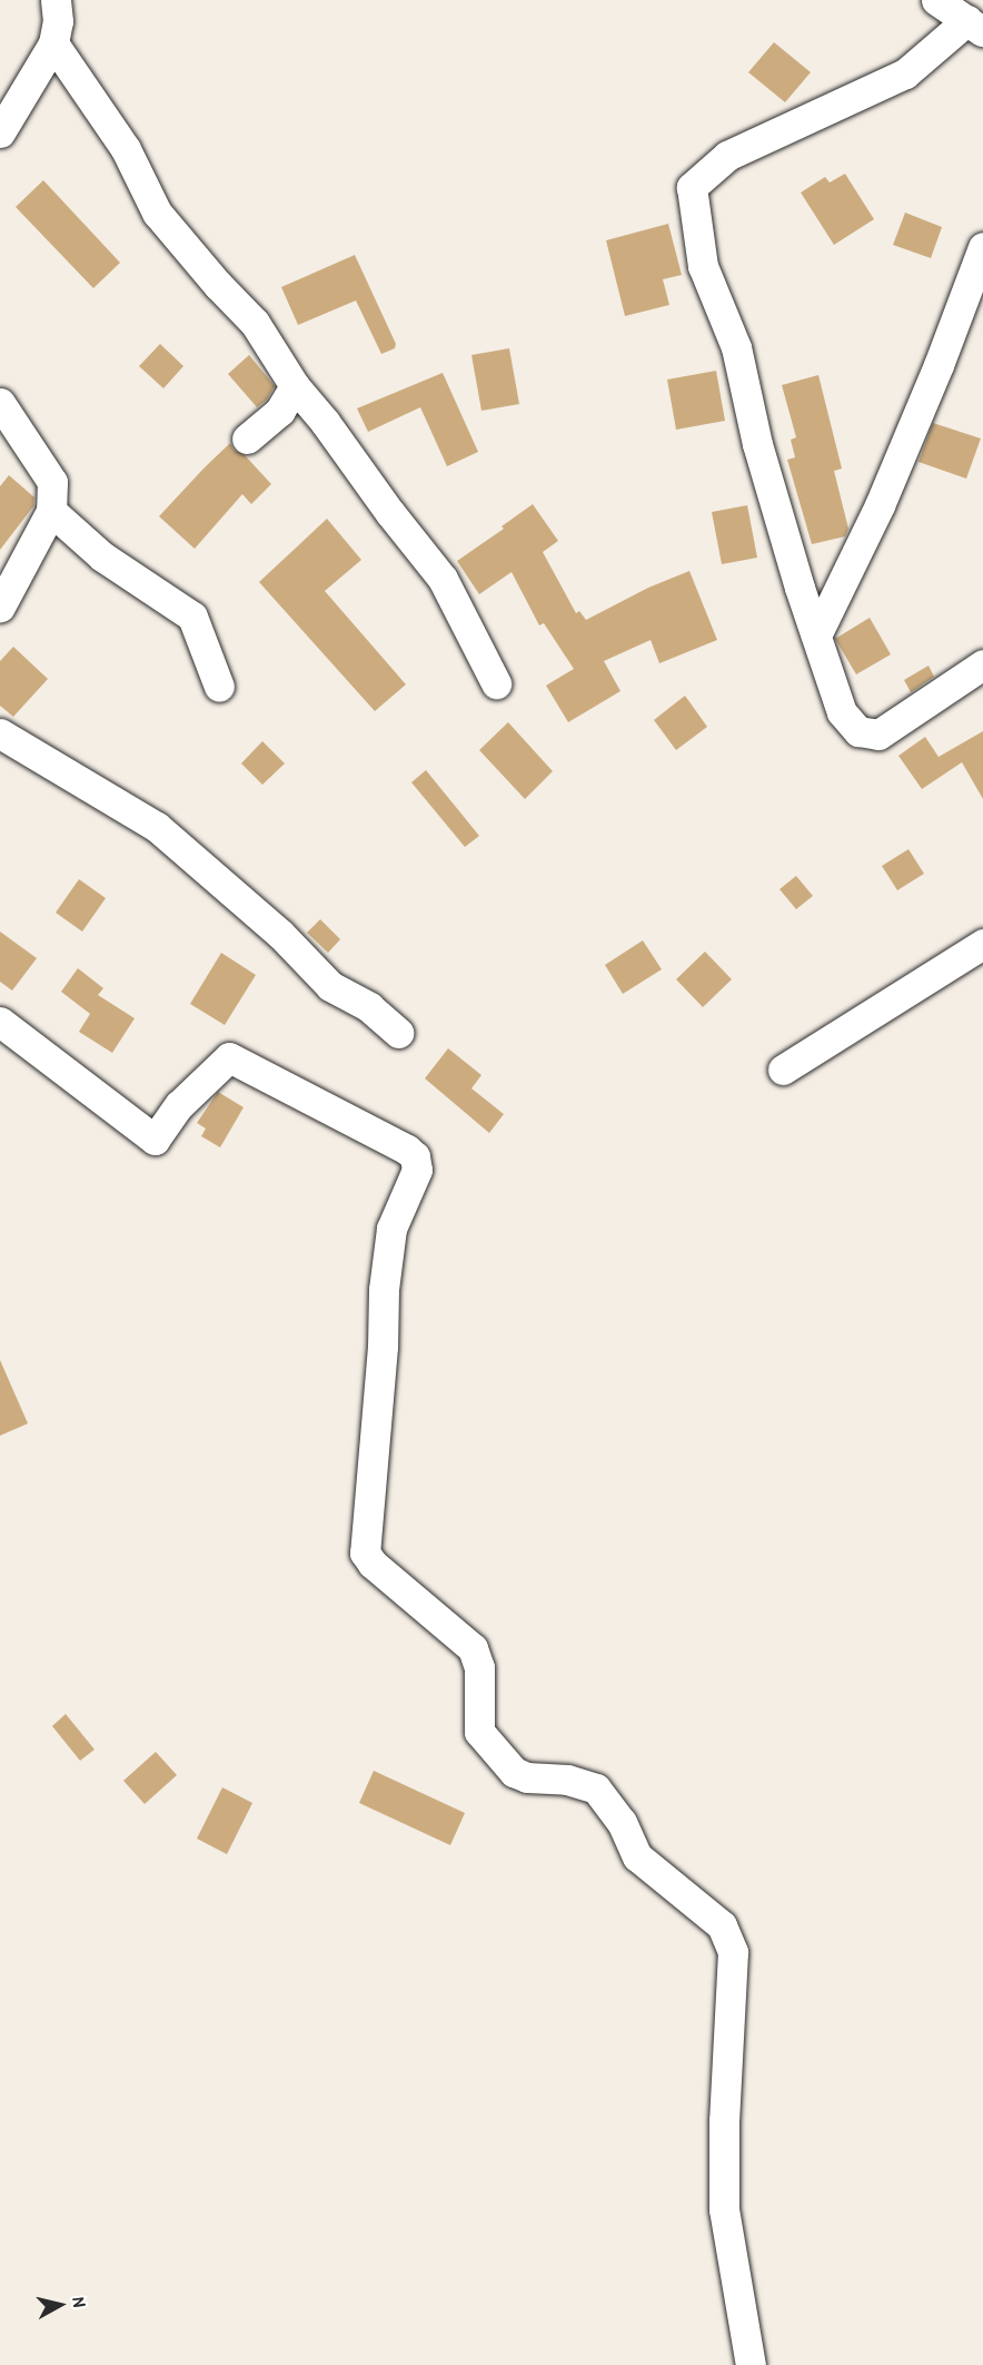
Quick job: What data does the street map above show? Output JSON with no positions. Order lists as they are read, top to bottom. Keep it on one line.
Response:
{"north":"right"}
